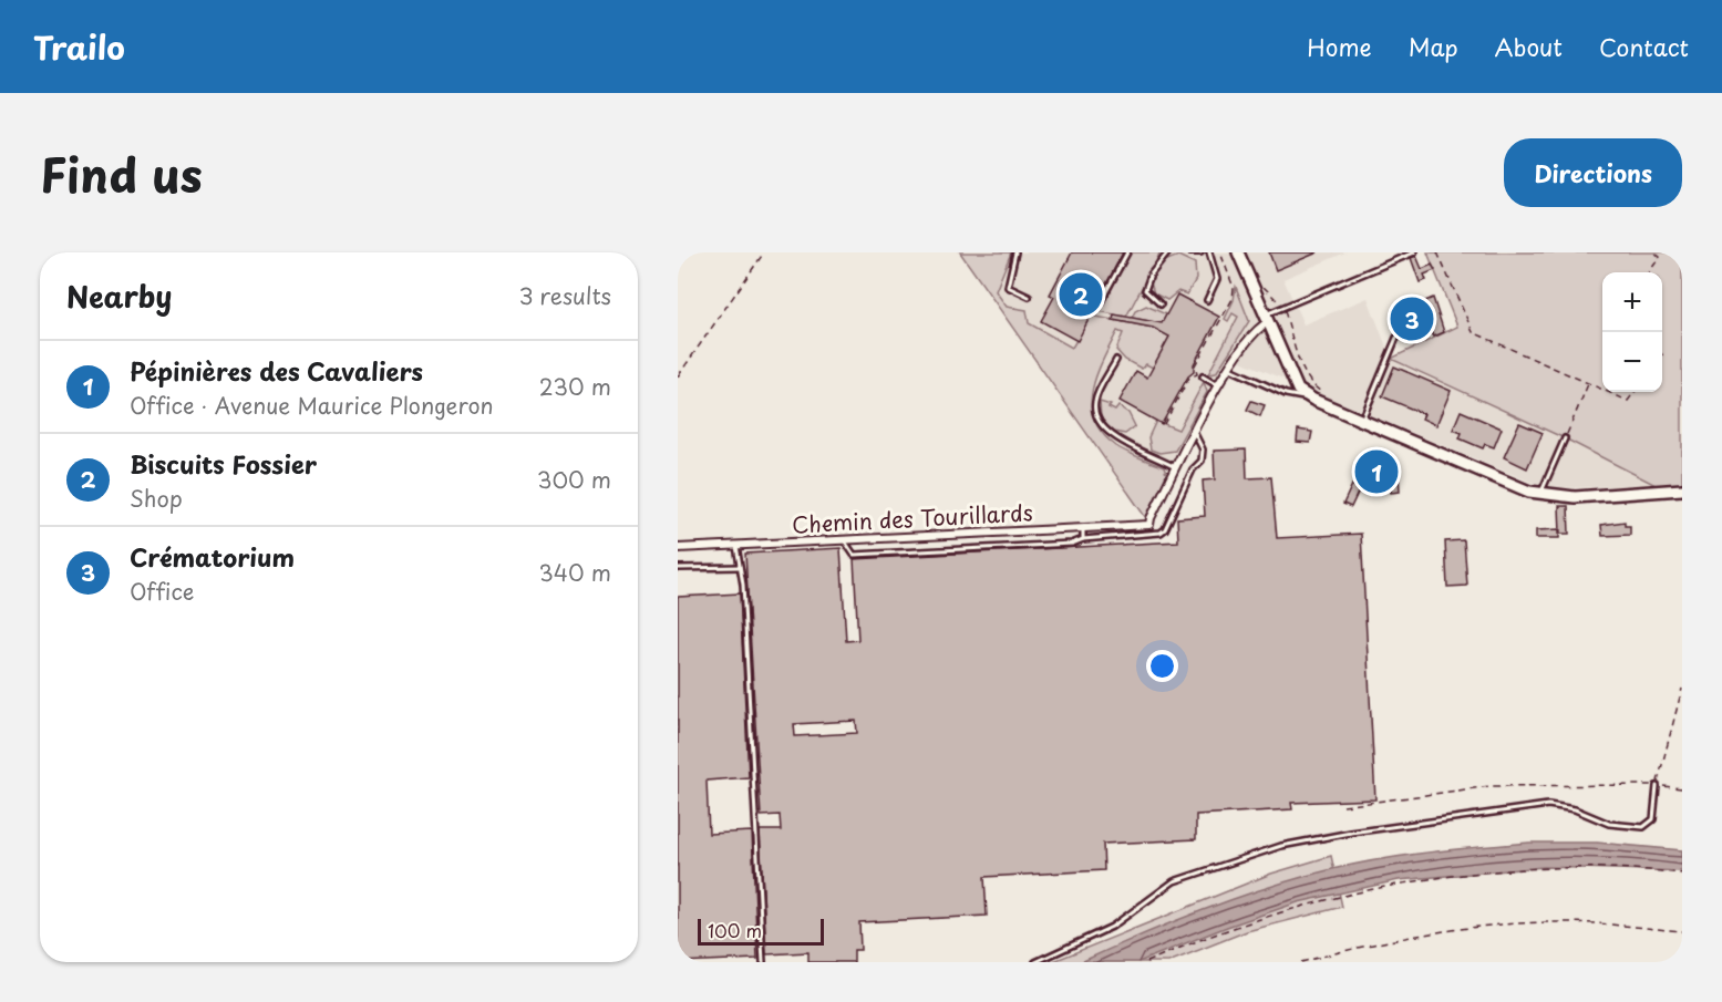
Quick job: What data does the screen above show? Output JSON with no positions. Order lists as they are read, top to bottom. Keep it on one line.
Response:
{"streets":{"street":["Chemin des Tourillards"]},"scale_bar":"100 m","page":{"header":"Trailo","nav":["Home","Map","About","Contact"],"title":"Find us","buttons":"Directions","heading":["Nearby","3 results"],"pins":["2","3","1"],"map_buttons":["+","−"],"list":[{"mark":"1","name":"Pépinières des Cavaliers","note":"Office · Avenue Maurice Plongeron","value":"230 m"},{"mark":"2","name":"Biscuits Fossier","note":"Shop","value":"300 m"},{"mark":"3","name":"Crématorium","note":"Office","value":"340 m"}],"scale":"100 m"}}
